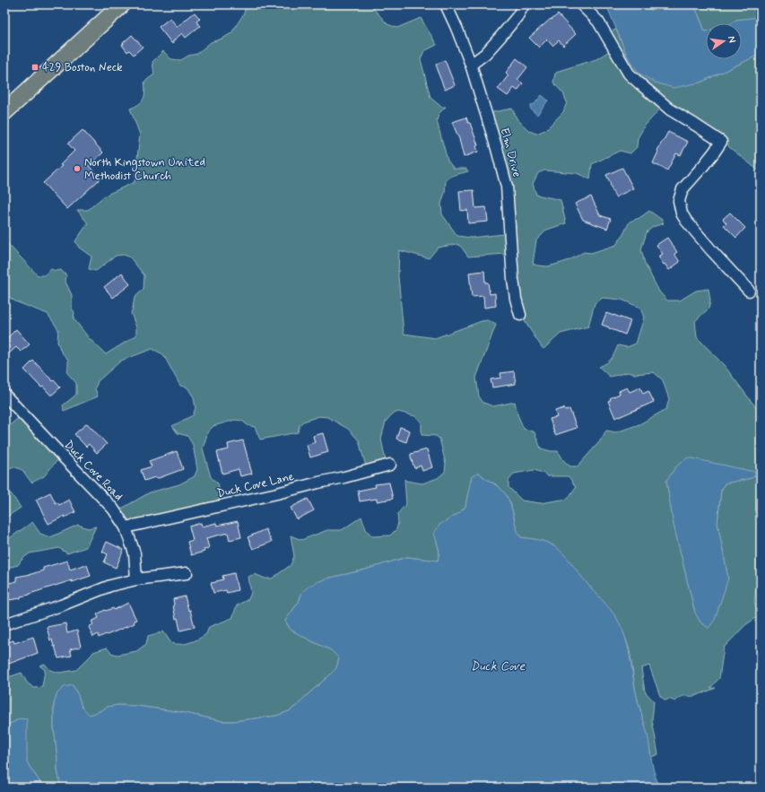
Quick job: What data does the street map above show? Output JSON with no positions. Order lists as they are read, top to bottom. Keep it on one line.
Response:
{"streets":{"street":["Elm Drive","Duck Cove Road","Duck Cove Lane"]},"crossings":[["Duck Cove Road","Duck Cove Lane"]],"water":["Duck Cove"],"places":{"transit":["429 Boston Neck"],"other":["North Kingstown United Methodist Church"]},"north":"right"}
